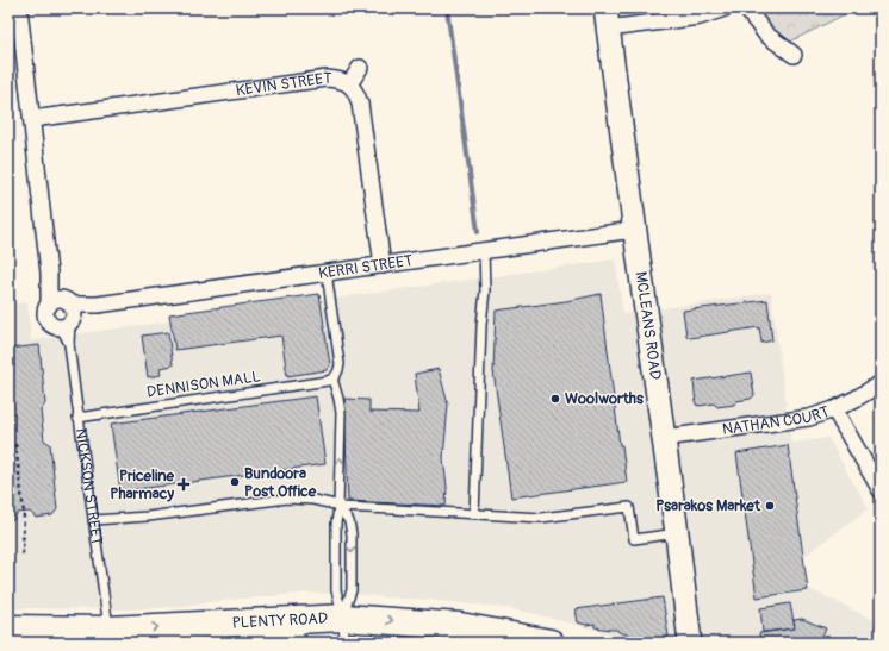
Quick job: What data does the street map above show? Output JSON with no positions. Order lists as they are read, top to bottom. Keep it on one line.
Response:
{"streets":{"highway":["PLENTY ROAD"],"street":["KEVIN STREET","KERRI STREET","MCLEANS ROAD","NATHAN COURT","NICKSON STREET"],"lane":["DENNISON MALL"]},"crossings":[["KEVIN STREET","KERRI STREET"],["KEVIN STREET","NICKSON STREET"],["KERRI STREET","MCLEANS ROAD"],["KERRI STREET","NICKSON STREET"],["MCLEANS ROAD","NATHAN COURT"],["DENNISON MALL","NICKSON STREET"],["NICKSON STREET","PLENTY ROAD"]],"one_way":["PLENTY ROAD"],"places":{"other":["Woolworths","Bundoora Post Office","Psarakos Market"],"health":["Priceline Pharmacy"]}}
